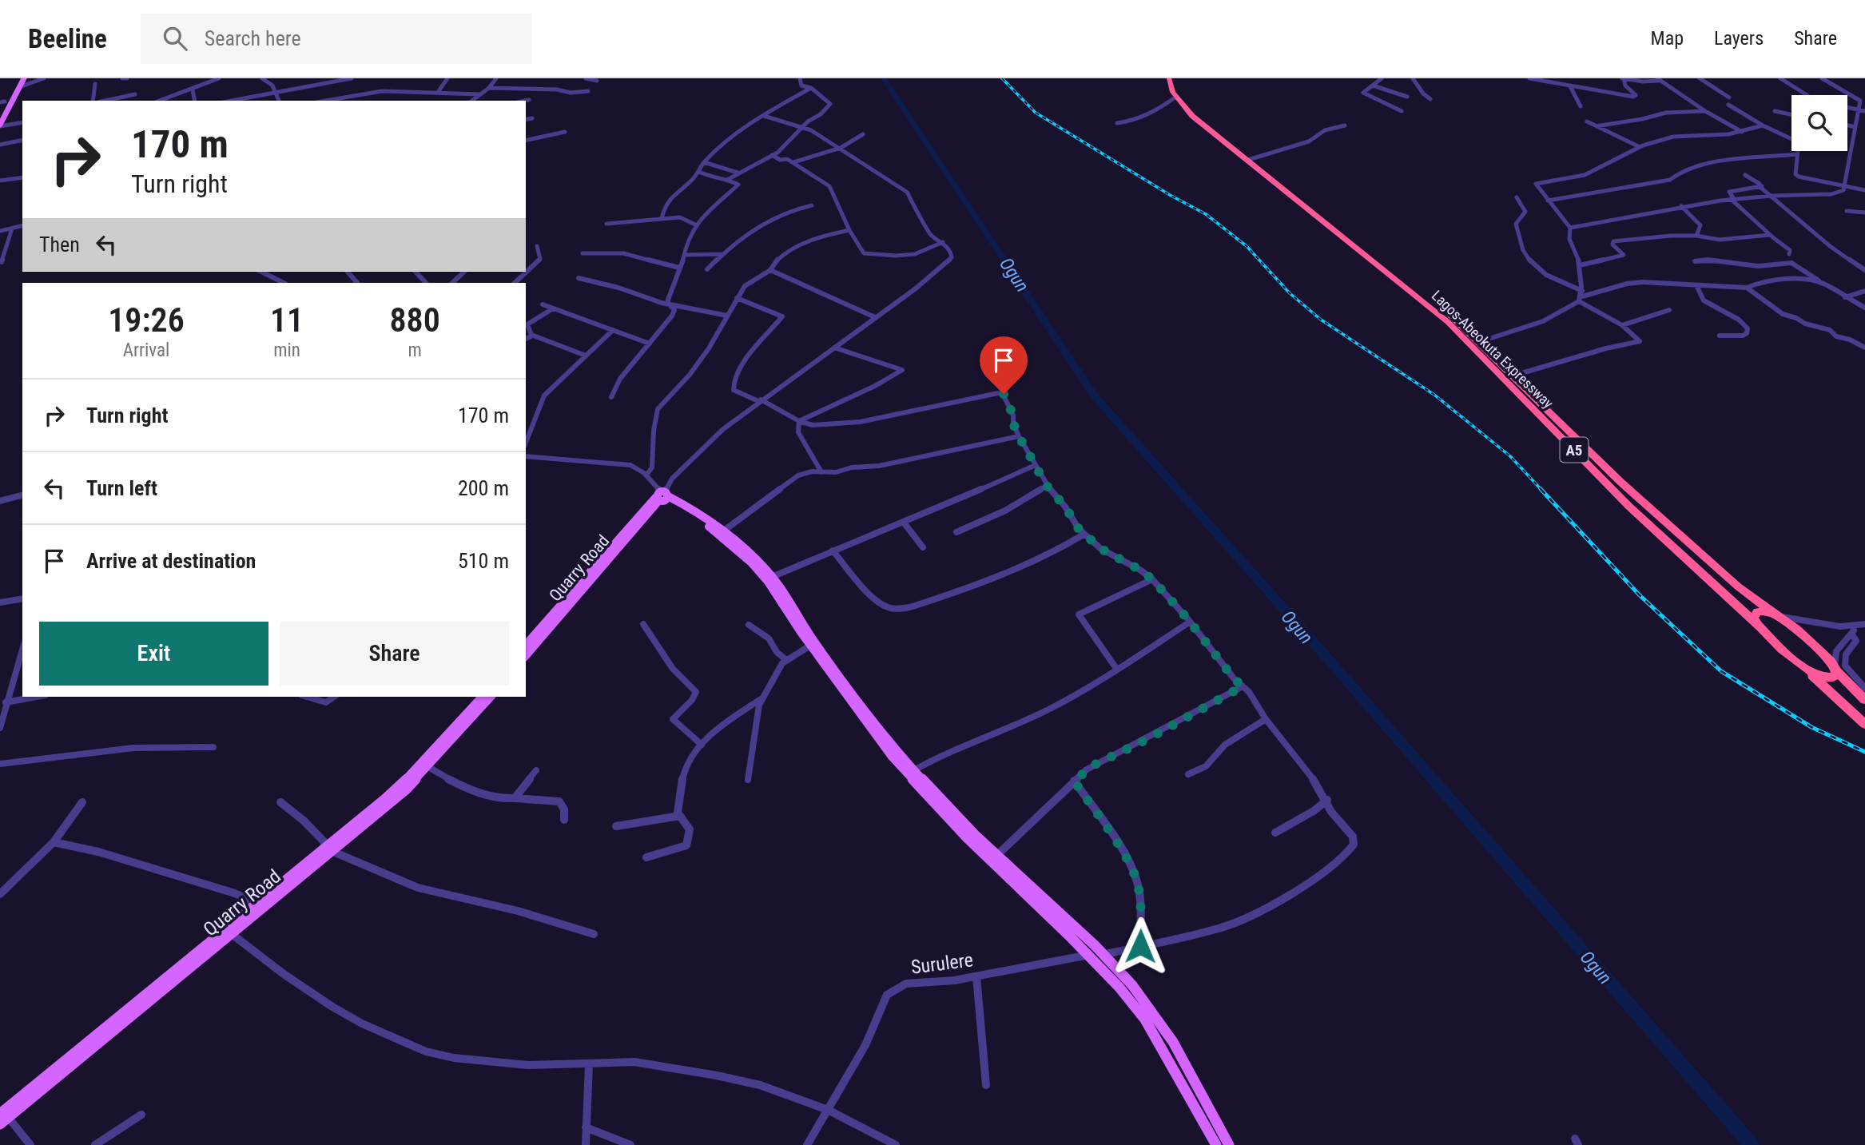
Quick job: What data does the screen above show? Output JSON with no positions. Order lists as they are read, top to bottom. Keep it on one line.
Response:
{"streets":{"highway":["Lagos-Abeokuta Expressway","A5"],"main road":["Quarry Road"],"street":["Surulere"]},"crossings":[["Lagos-Abeokuta Expressway","A5"]],"water":["Ogun"],"page":{"header":"Beeline","search":"Search here","nav":["Map","Layers","Share"],"turn":["170 m","Turn right"],"then":"Then","eta":["19:26","Arrival","11","min","880","m"],"list":[{"name":"Turn right","value":"170 m"},{"name":"Turn left","value":"200 m"},{"name":"Arrive at destination","value":"510 m"}],"buttons":["Exit","Share"]}}
